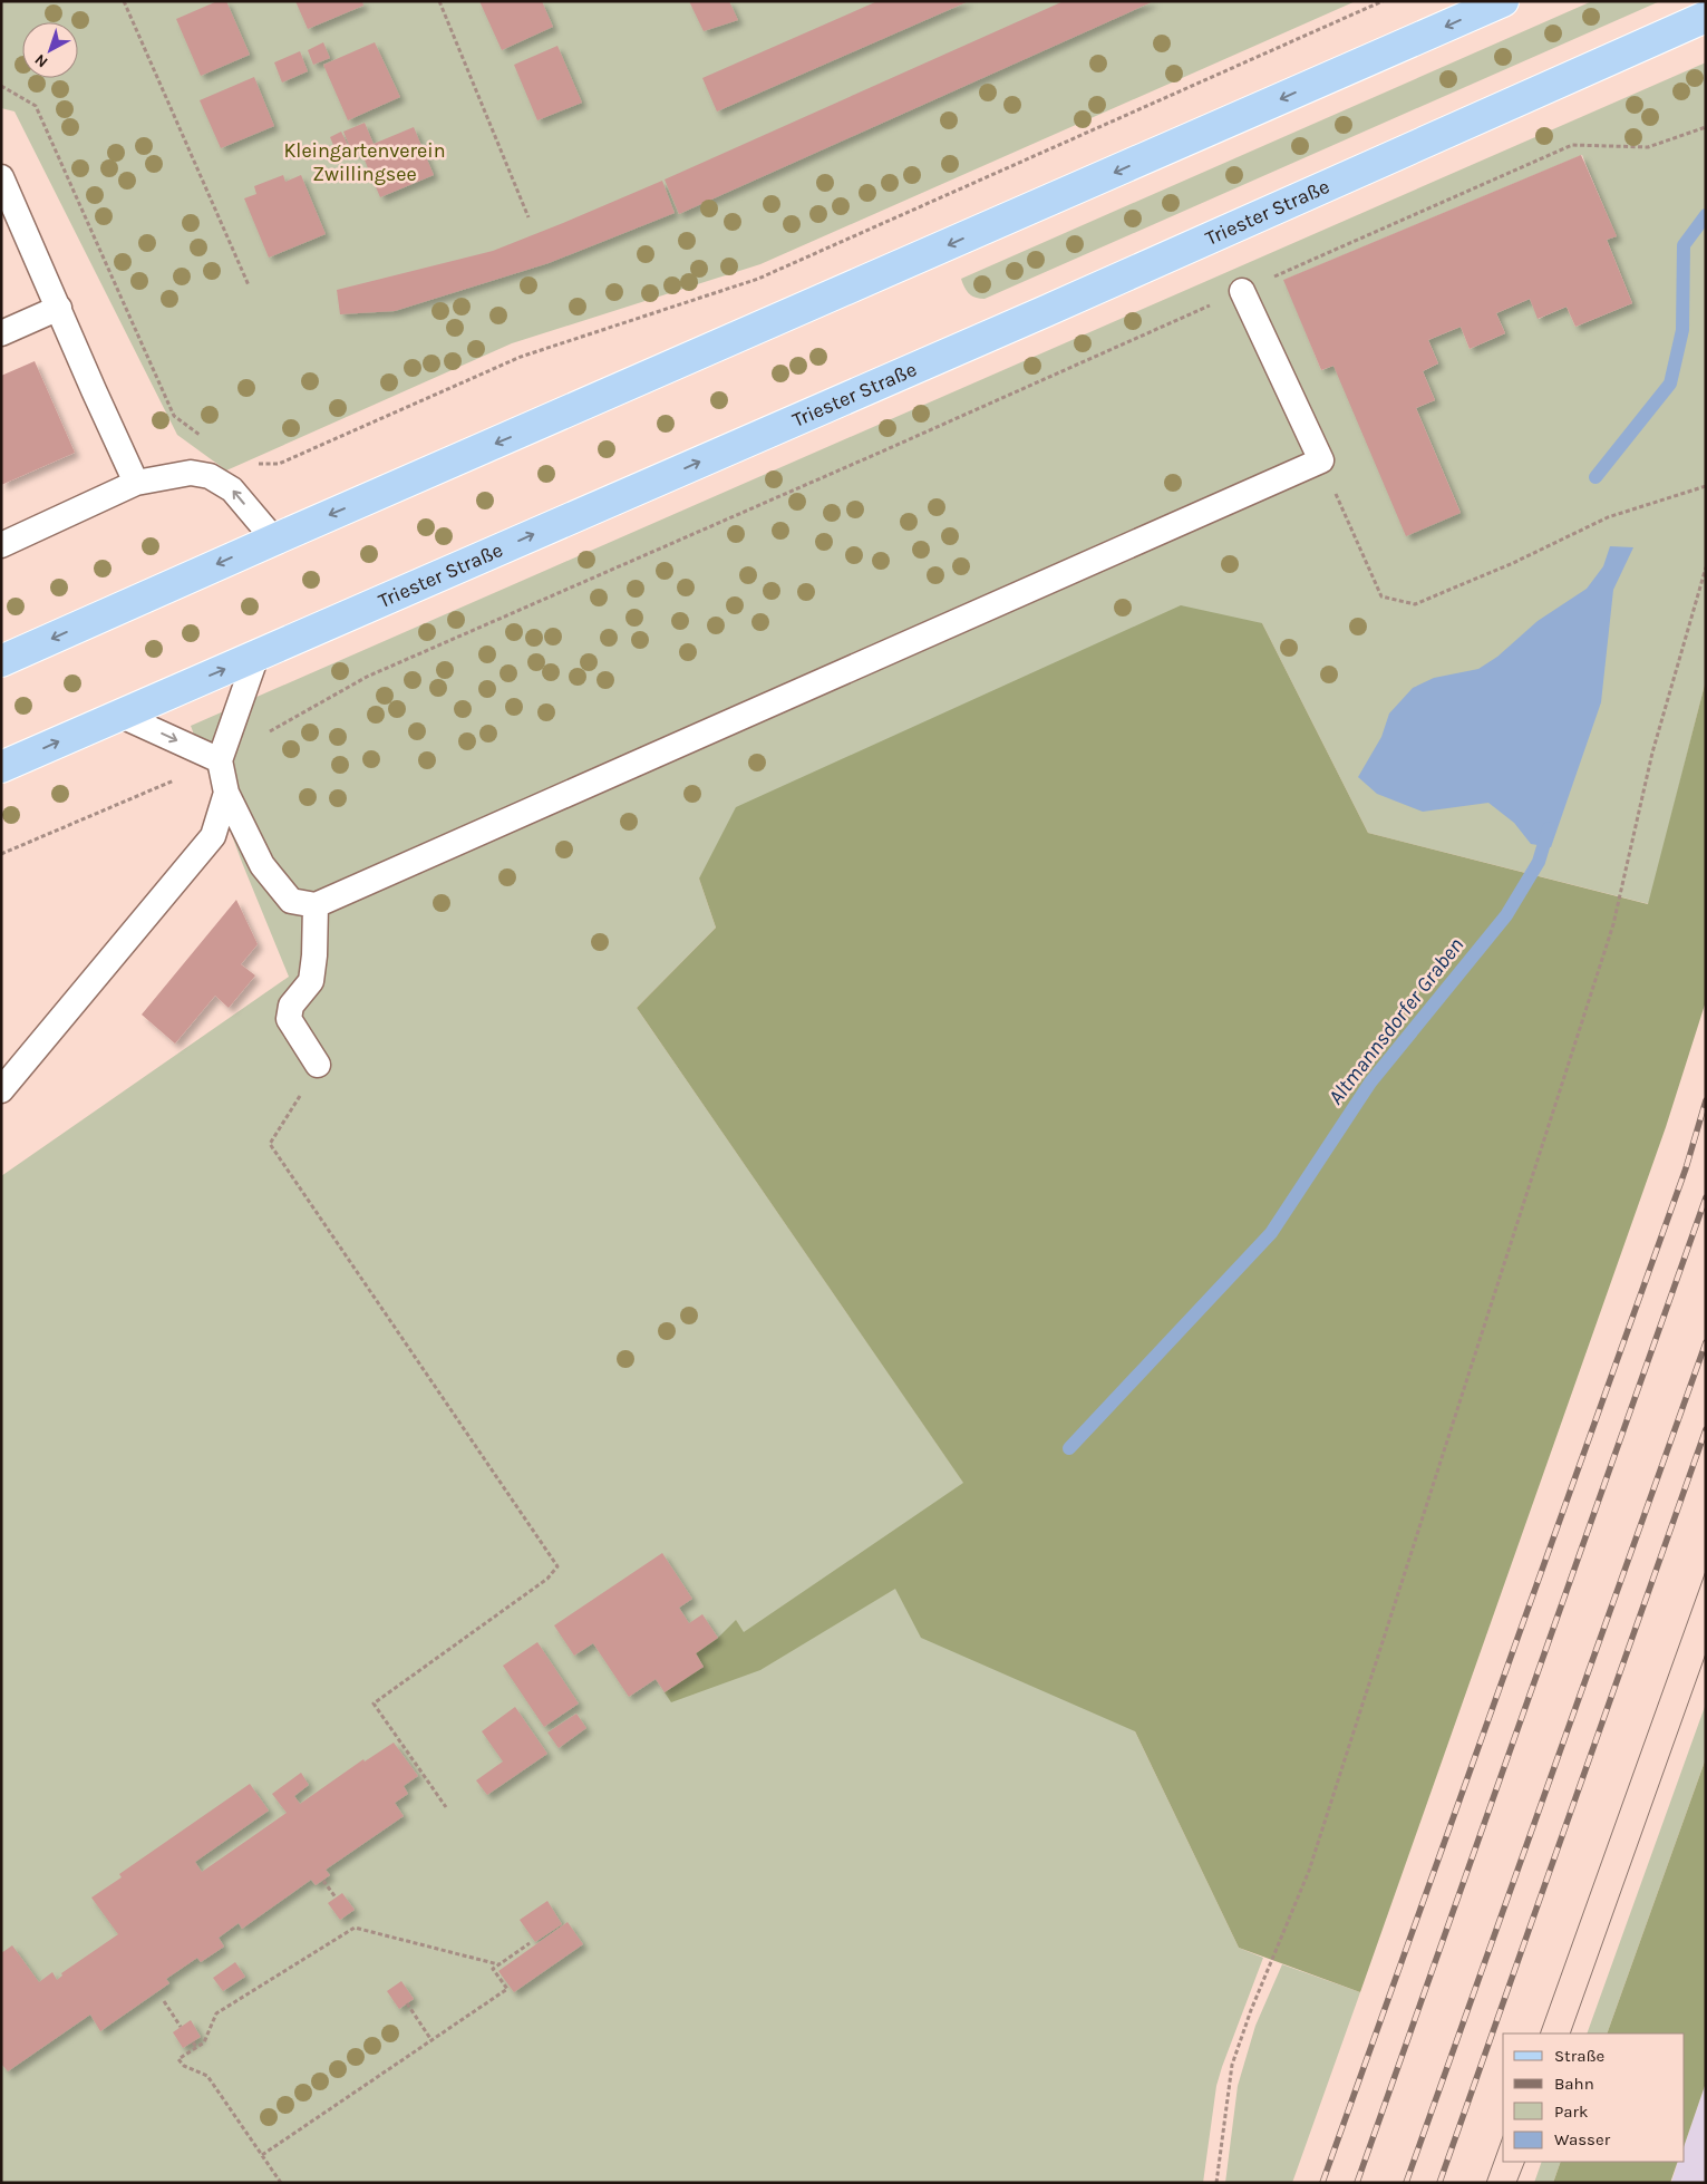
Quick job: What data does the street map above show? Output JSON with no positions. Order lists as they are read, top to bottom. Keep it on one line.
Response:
{"streets":{"main road":["Triester Straße"]},"water":["Altmannsdorfer Graben"],"parks":["Kleingartenverein Zwillingsee"],"legend":["Straße","Bahn","Park","Wasser"],"north":"bottom left"}
